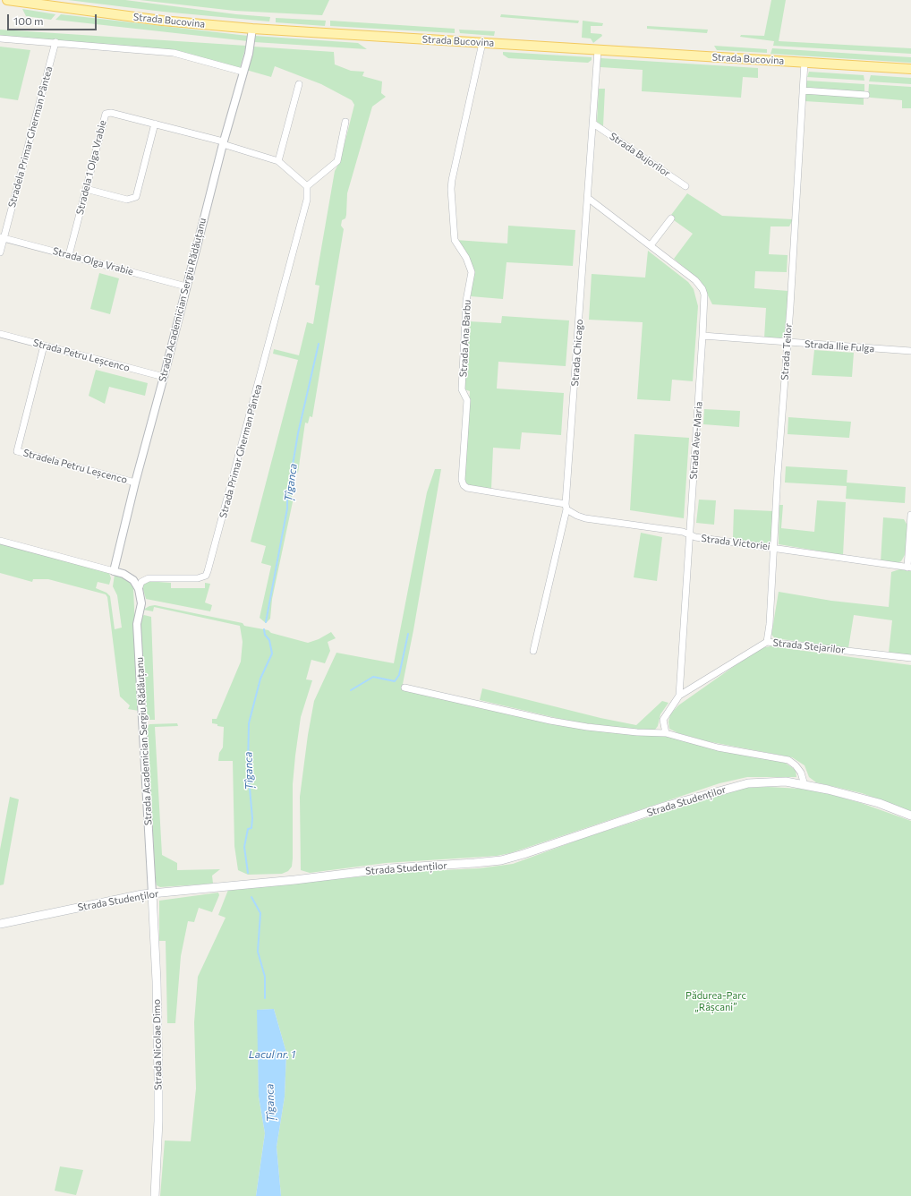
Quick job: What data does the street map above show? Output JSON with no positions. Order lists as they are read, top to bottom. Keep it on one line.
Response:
{"streets":{"main road":["Strada Bucovina","Strada Studenților","Strada Nicolae Dimo"],"street":["Stradela Primar Gherman Pântea","Strada Bujorilor","Stradela 1 Olga Vrabie","Strada Olga Vrabie","Strada Academician Sergiu Rădăuțanu","Strada Ana Barbu","Strada Ilie Fulga","Strada Teilor","Strada Chicago","Strada Petru Leșcenco","Strada Ave-Maria","Strada Primar Gherman Pântea","Stradela Petru Leșcenco","Strada Victoriei","Strada Stejarilor"]},"crossings":[["Strada Bucovina","Strada Academician Sergiu Rădăuțanu"],["Strada Bucovina","Strada Ana Barbu"],["Strada Bucovina","Strada Teilor"],["Strada Bucovina","Strada Chicago"],["Stradela Primar Gherman Pântea","Strada Olga Vrabie"],["Strada Bujorilor","Strada Chicago"],["Stradela 1 Olga Vrabie","Strada Olga Vrabie"],["Stradela 1 Olga Vrabie","Strada Academician Sergiu Rădăuțanu"],["Stradela 1 Olga Vrabie","Strada Primar Gherman Pântea"],["Strada Olga Vrabie","Strada Academician Sergiu Rădăuțanu"],["Strada Academician Sergiu Rădăuțanu","Strada Petru Leșcenco"],["Strada Academician Sergiu Rădăuțanu","Strada Primar Gherman Pântea"],["Strada Academician Sergiu Rădăuțanu","Stradela Petru Leșcenco"],["Strada Academician Sergiu Rădăuțanu","Strada Studenților"],["Strada Academician Sergiu Rădăuțanu","Strada Nicolae Dimo"],["Strada Ana Barbu","Strada Victoriei"],["Strada Ilie Fulga","Strada Teilor"],["Strada Ilie Fulga","Strada Ave-Maria"],["Strada Teilor","Strada Victoriei"],["Strada Teilor","Strada Stejarilor"],["Strada Chicago","Strada Ave-Maria"],["Strada Chicago","Strada Victoriei"],["Strada Petru Leșcenco","Stradela Petru Leșcenco"],["Strada Ave-Maria","Strada Victoriei"],["Strada Ave-Maria","Strada Stejarilor"],["Strada Studenților","Strada Nicolae Dimo"]],"water":["Țîganca","Lacul nr. 1"],"parks":["Pădurea-Parc „Râșcani”"],"scale_bar":"100 m"}
